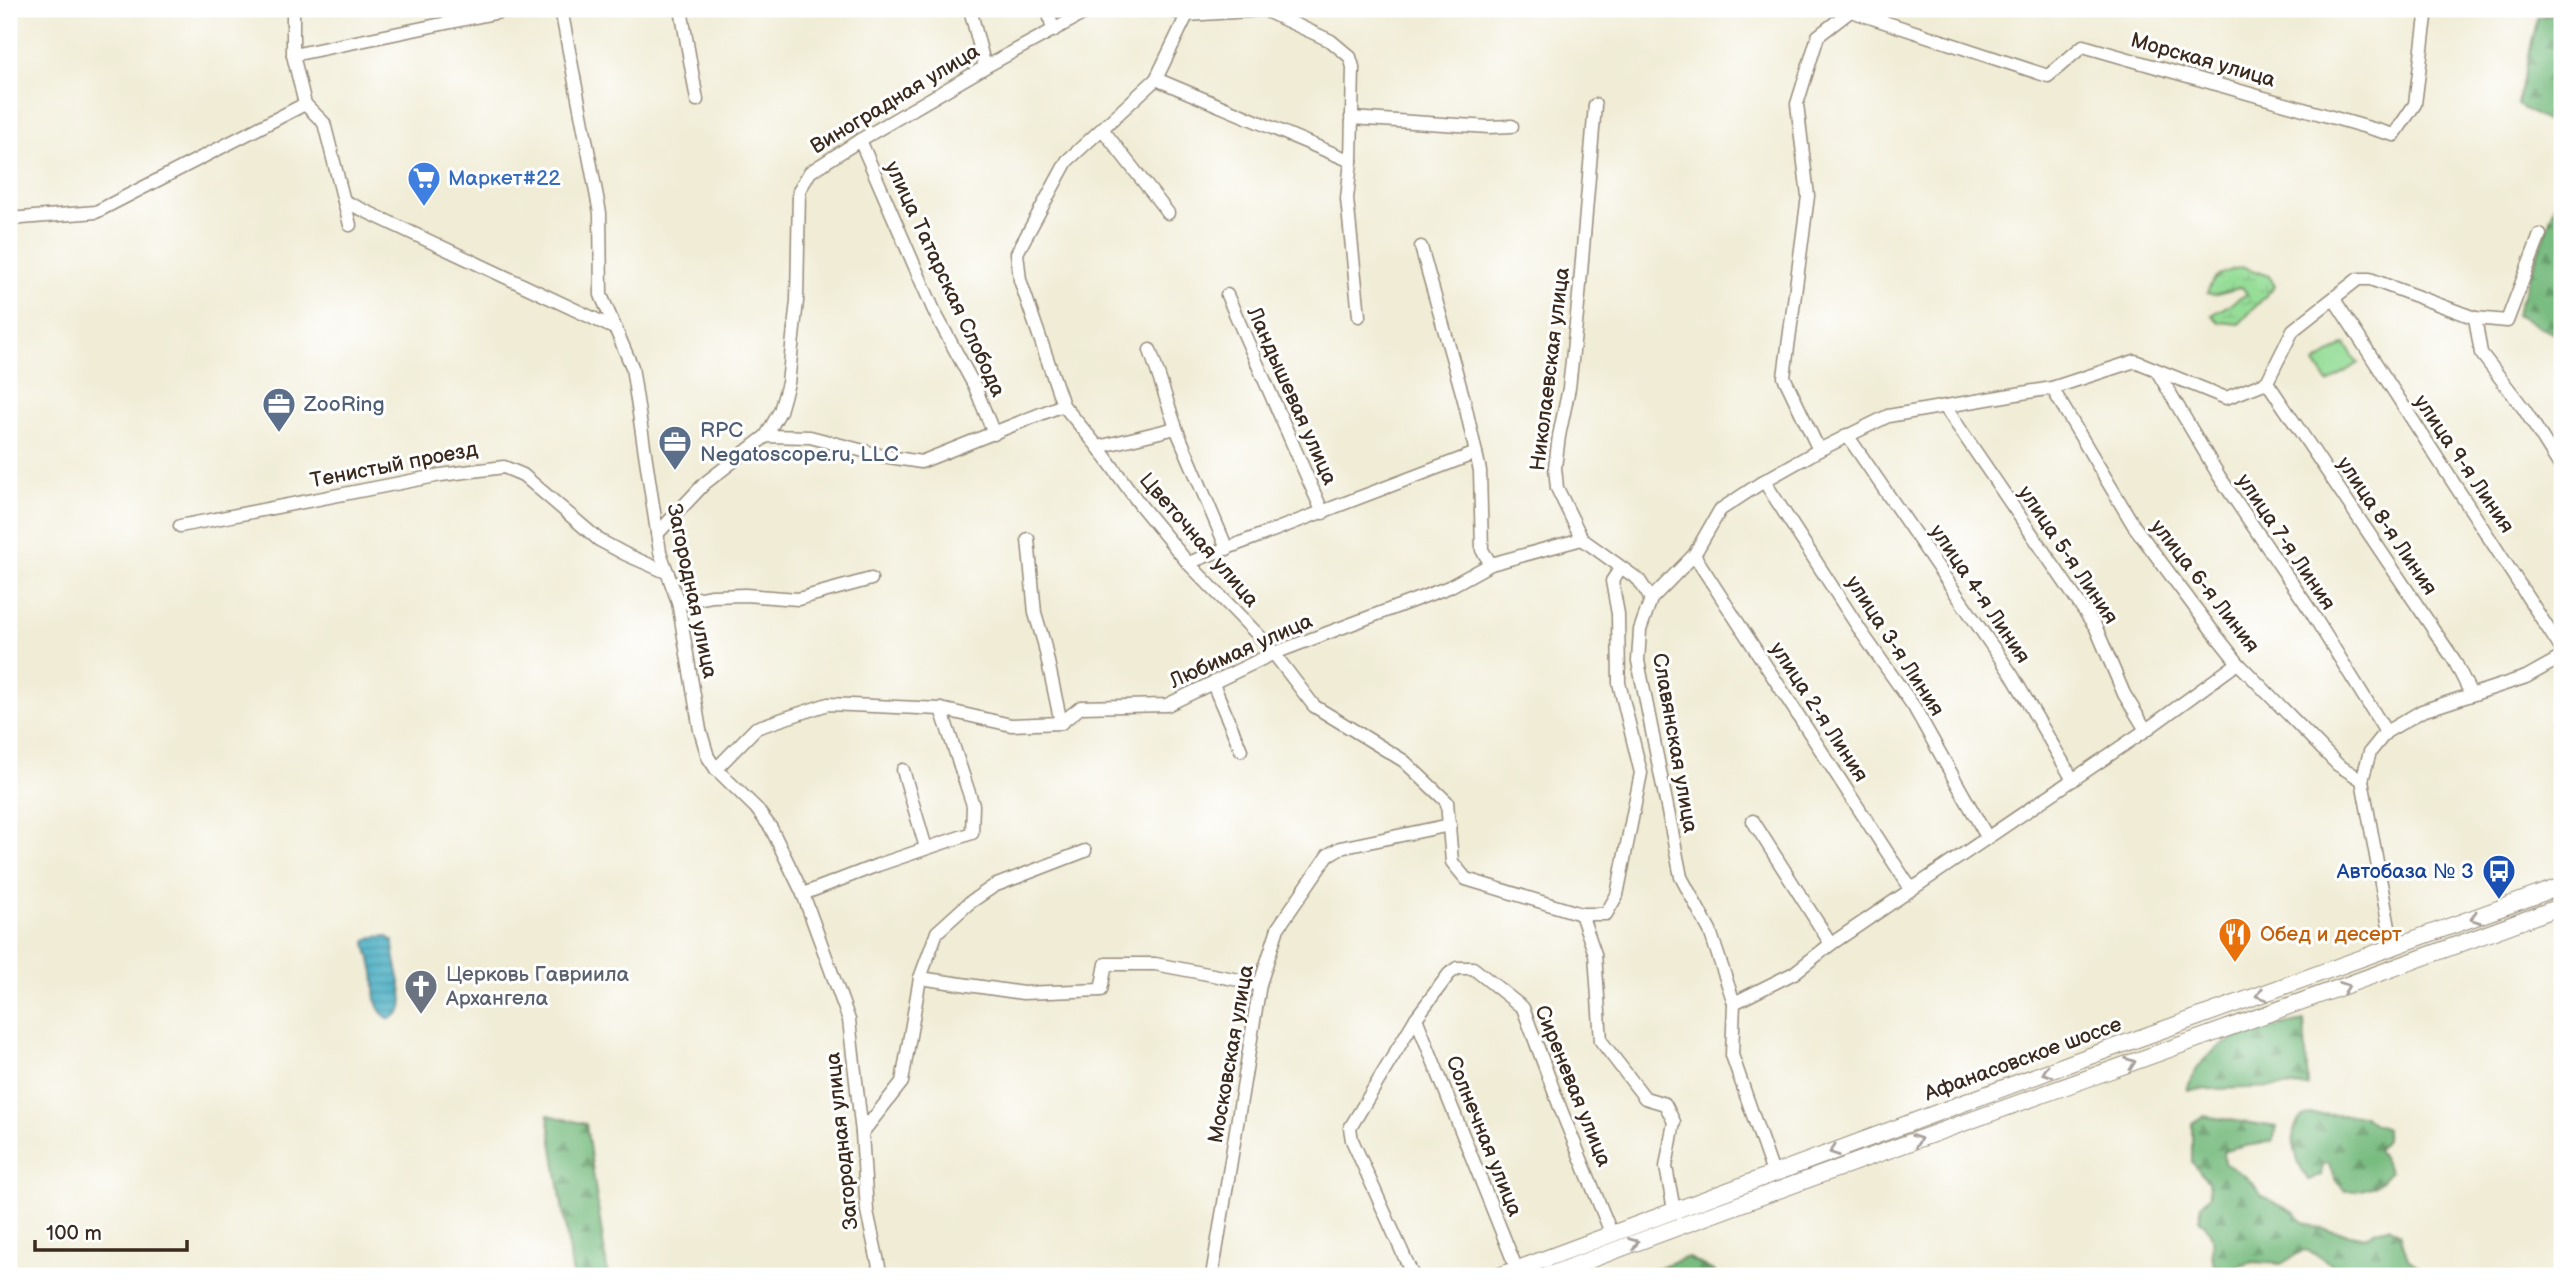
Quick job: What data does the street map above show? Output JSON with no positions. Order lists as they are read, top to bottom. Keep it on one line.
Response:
{"streets":{"main road":["Афанасовское шоссе"],"street":["Морская улица","Виноградная улица","улица Татарская Слобода","Николаевская улица","Ландышевая улица","улица 9-я Линия","Тенистый проезд","улица 8-я Линия","Цветочная улица","улица 7-я Линия","улица 5-я Линия","улица 6-я Линия","Загородная улица","улица 4-я Линия","улица 3-я Линия","Любимая улица","улица 2-я Линия","Славянская улица","Московская улица","Сиреневая улица","Солнечная улица"]},"crossings":[["Виноградная улица","улица Татарская Слобода"],["Николаевская улица","Любимая улица"],["Николаевская улица","Славянская улица"],["Тенистый проезд","Загородная улица"],["улица 8-я Линия","Славянская улица"],["Цветочная улица","Любимая улица"],["Цветочная улица","Московская улица"],["улица 7-я Линия","Славянская улица"],["улица 5-я Линия","Славянская улица"],["улица 6-я Линия","Славянская улица"],["Загородная улица","Любимая улица"],["улица 4-я Линия","Славянская улица"],["улица 3-я Линия","Славянская улица"],["улица 2-я Линия","Славянская улица"],["Славянская улица","Афанасовское шоссе"],["Афанасовское шоссе","Сиреневая улица"],["Афанасовское шоссе","Солнечная улица"],["Сиреневая улица","Солнечная улица"]],"places":{"supermarket":["Маркет#22"],"office":["ZooRing","RPC Negatoscope.ru, LLC"],"bus stop":["Автобаза № 3"],"restaurant":["Обед и десерт"],"church":["Церковь Гавриила Архангела"]},"scale_bar":"100 m"}
